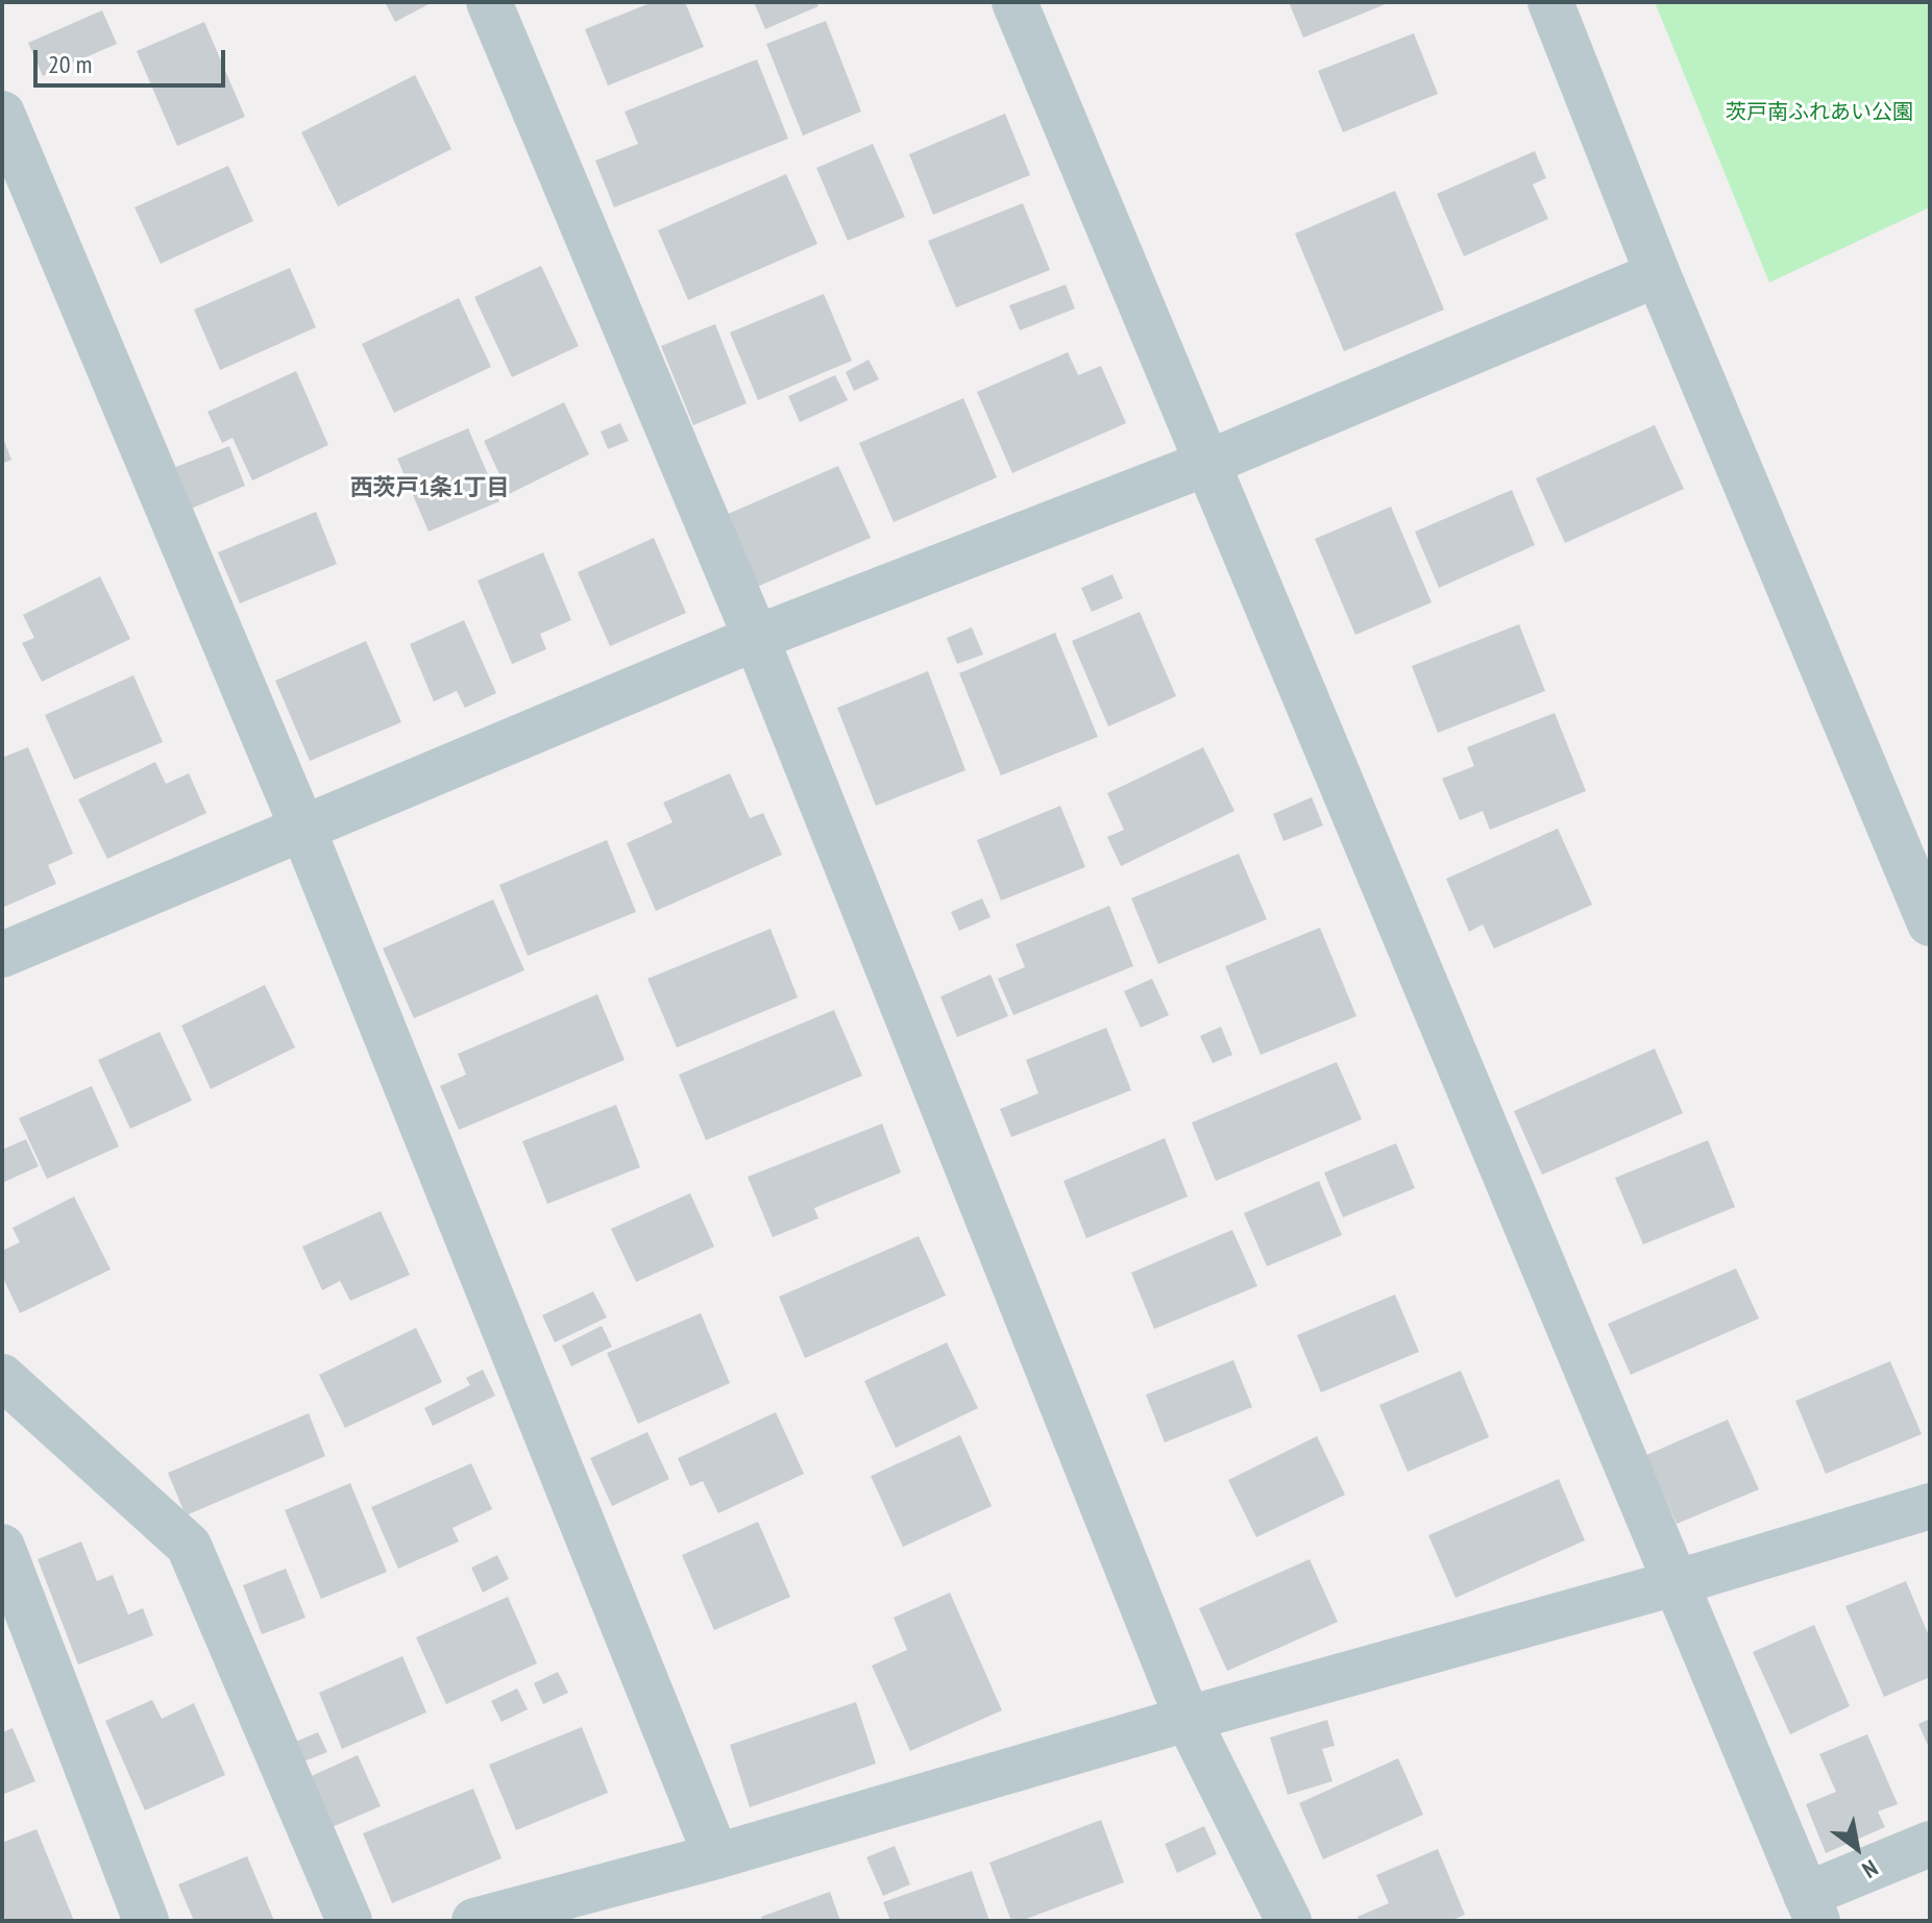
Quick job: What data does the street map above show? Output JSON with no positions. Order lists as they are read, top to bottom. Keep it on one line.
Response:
{"districts":["西茨戸1条1丁目"],"parks":["茨戸南ふれあい公園"],"scale_bar":"20 m","north":"bottom right"}
